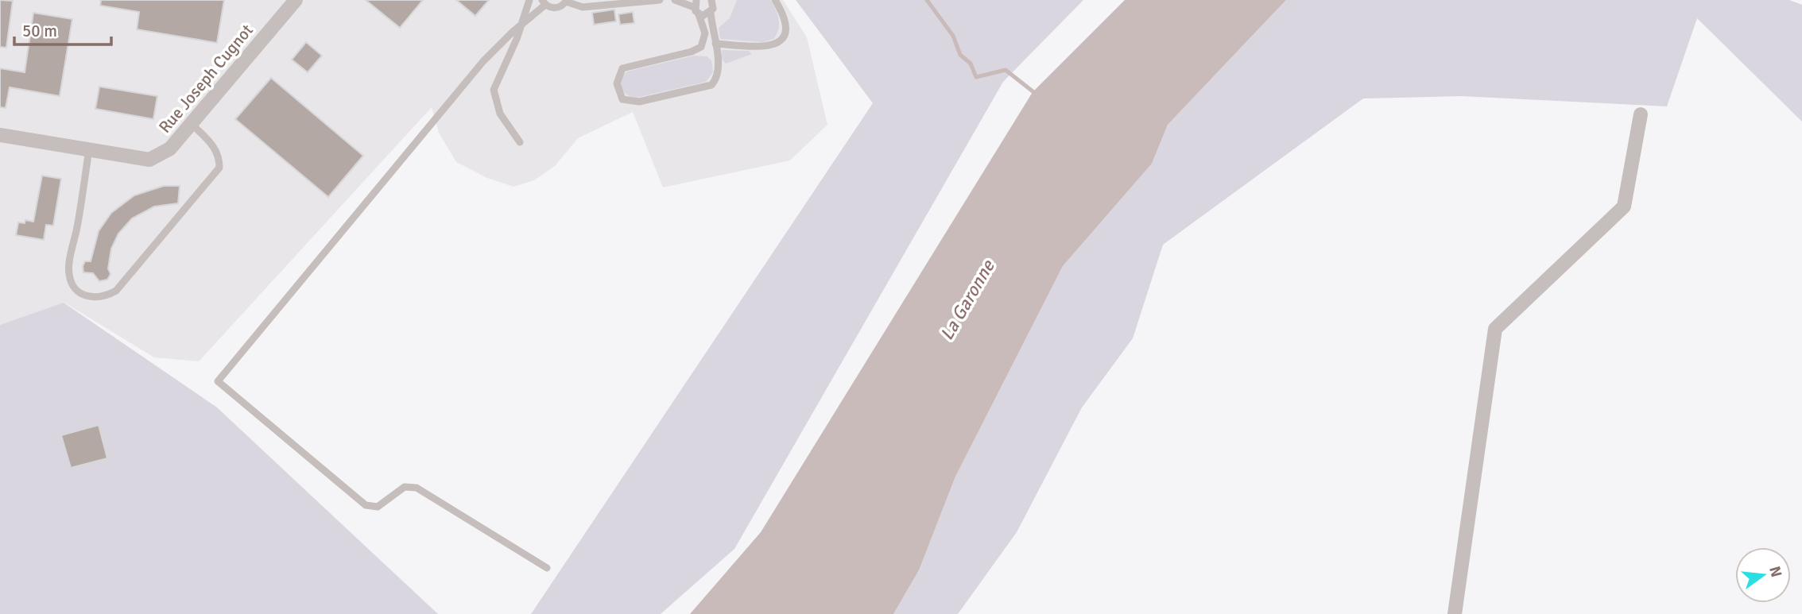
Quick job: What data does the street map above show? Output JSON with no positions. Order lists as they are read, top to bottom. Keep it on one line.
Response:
{"streets":{"street":["Rue Joseph Cugnot"]},"water":["La Garonne"],"scale_bar":"50 m","north":"right"}
